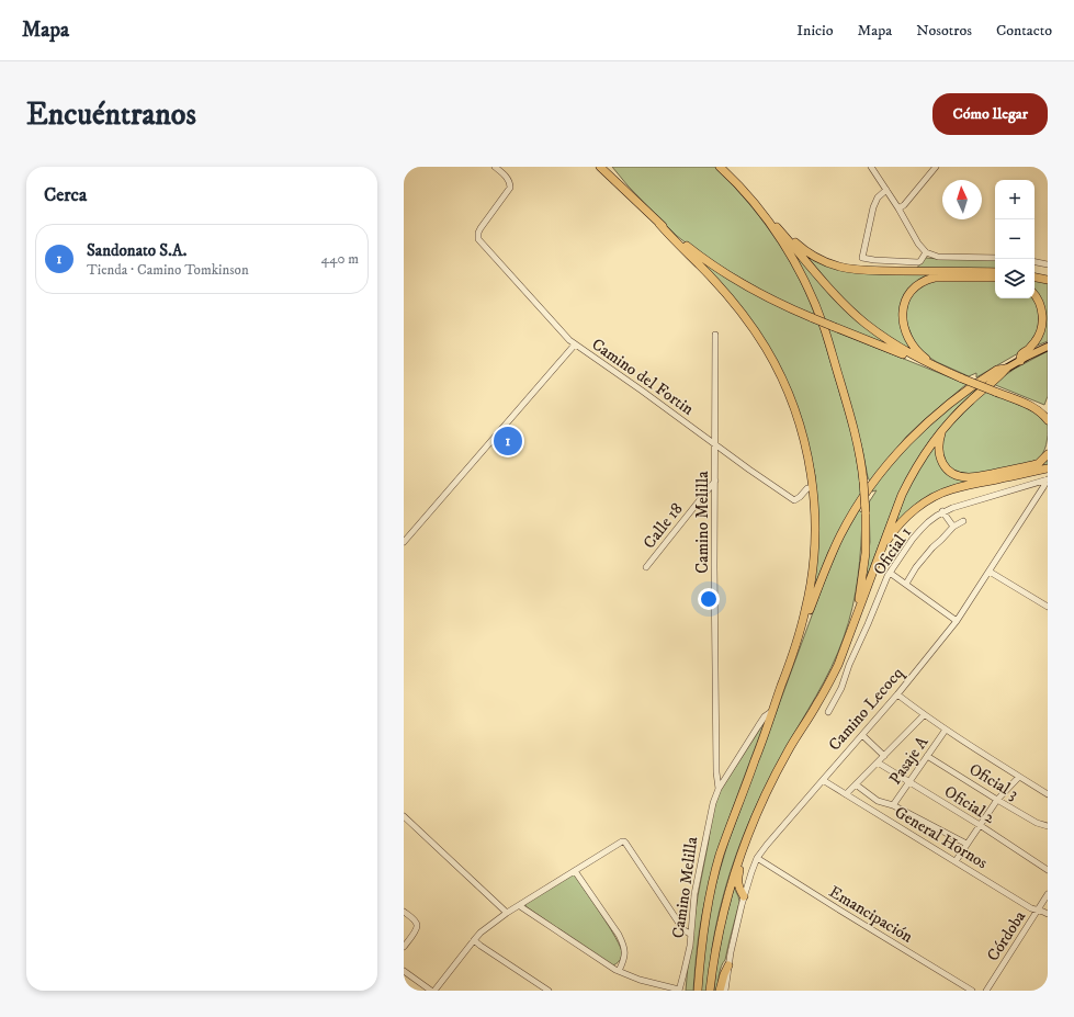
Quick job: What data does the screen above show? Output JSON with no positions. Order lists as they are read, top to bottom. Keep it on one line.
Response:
{"streets":{"street":["Camino del Fortin","Camino Melilla","Calle 18","Oficial 1","Camino Lecocq","Pasaje A","Oficial 3","Oficial 2","General Hornos","Emancipación","Córdoba"]},"crossings":[["Camino del Fortin","Camino Melilla"],["Camino Melilla","Calle 18"],["Oficial 1","Camino Lecocq"],["Camino Lecocq","General Hornos"],["Camino Lecocq","Emancipación"],["Pasaje A","Oficial 3"],["Pasaje A","Oficial 2"],["General Hornos","Córdoba"]],"north":"top","page":{"header":"Mapa","nav":["Inicio","Mapa","Nosotros","Contacto"],"buttons":"Cómo llegar","title":"Encuéntranos","heading":"Cerca","map_buttons":["+","−"],"list":[{"mark":"1","name":"Sandonato S.A.","note":"Tienda · Camino Tomkinson","value":"440 m"}],"pins":"1"}}
